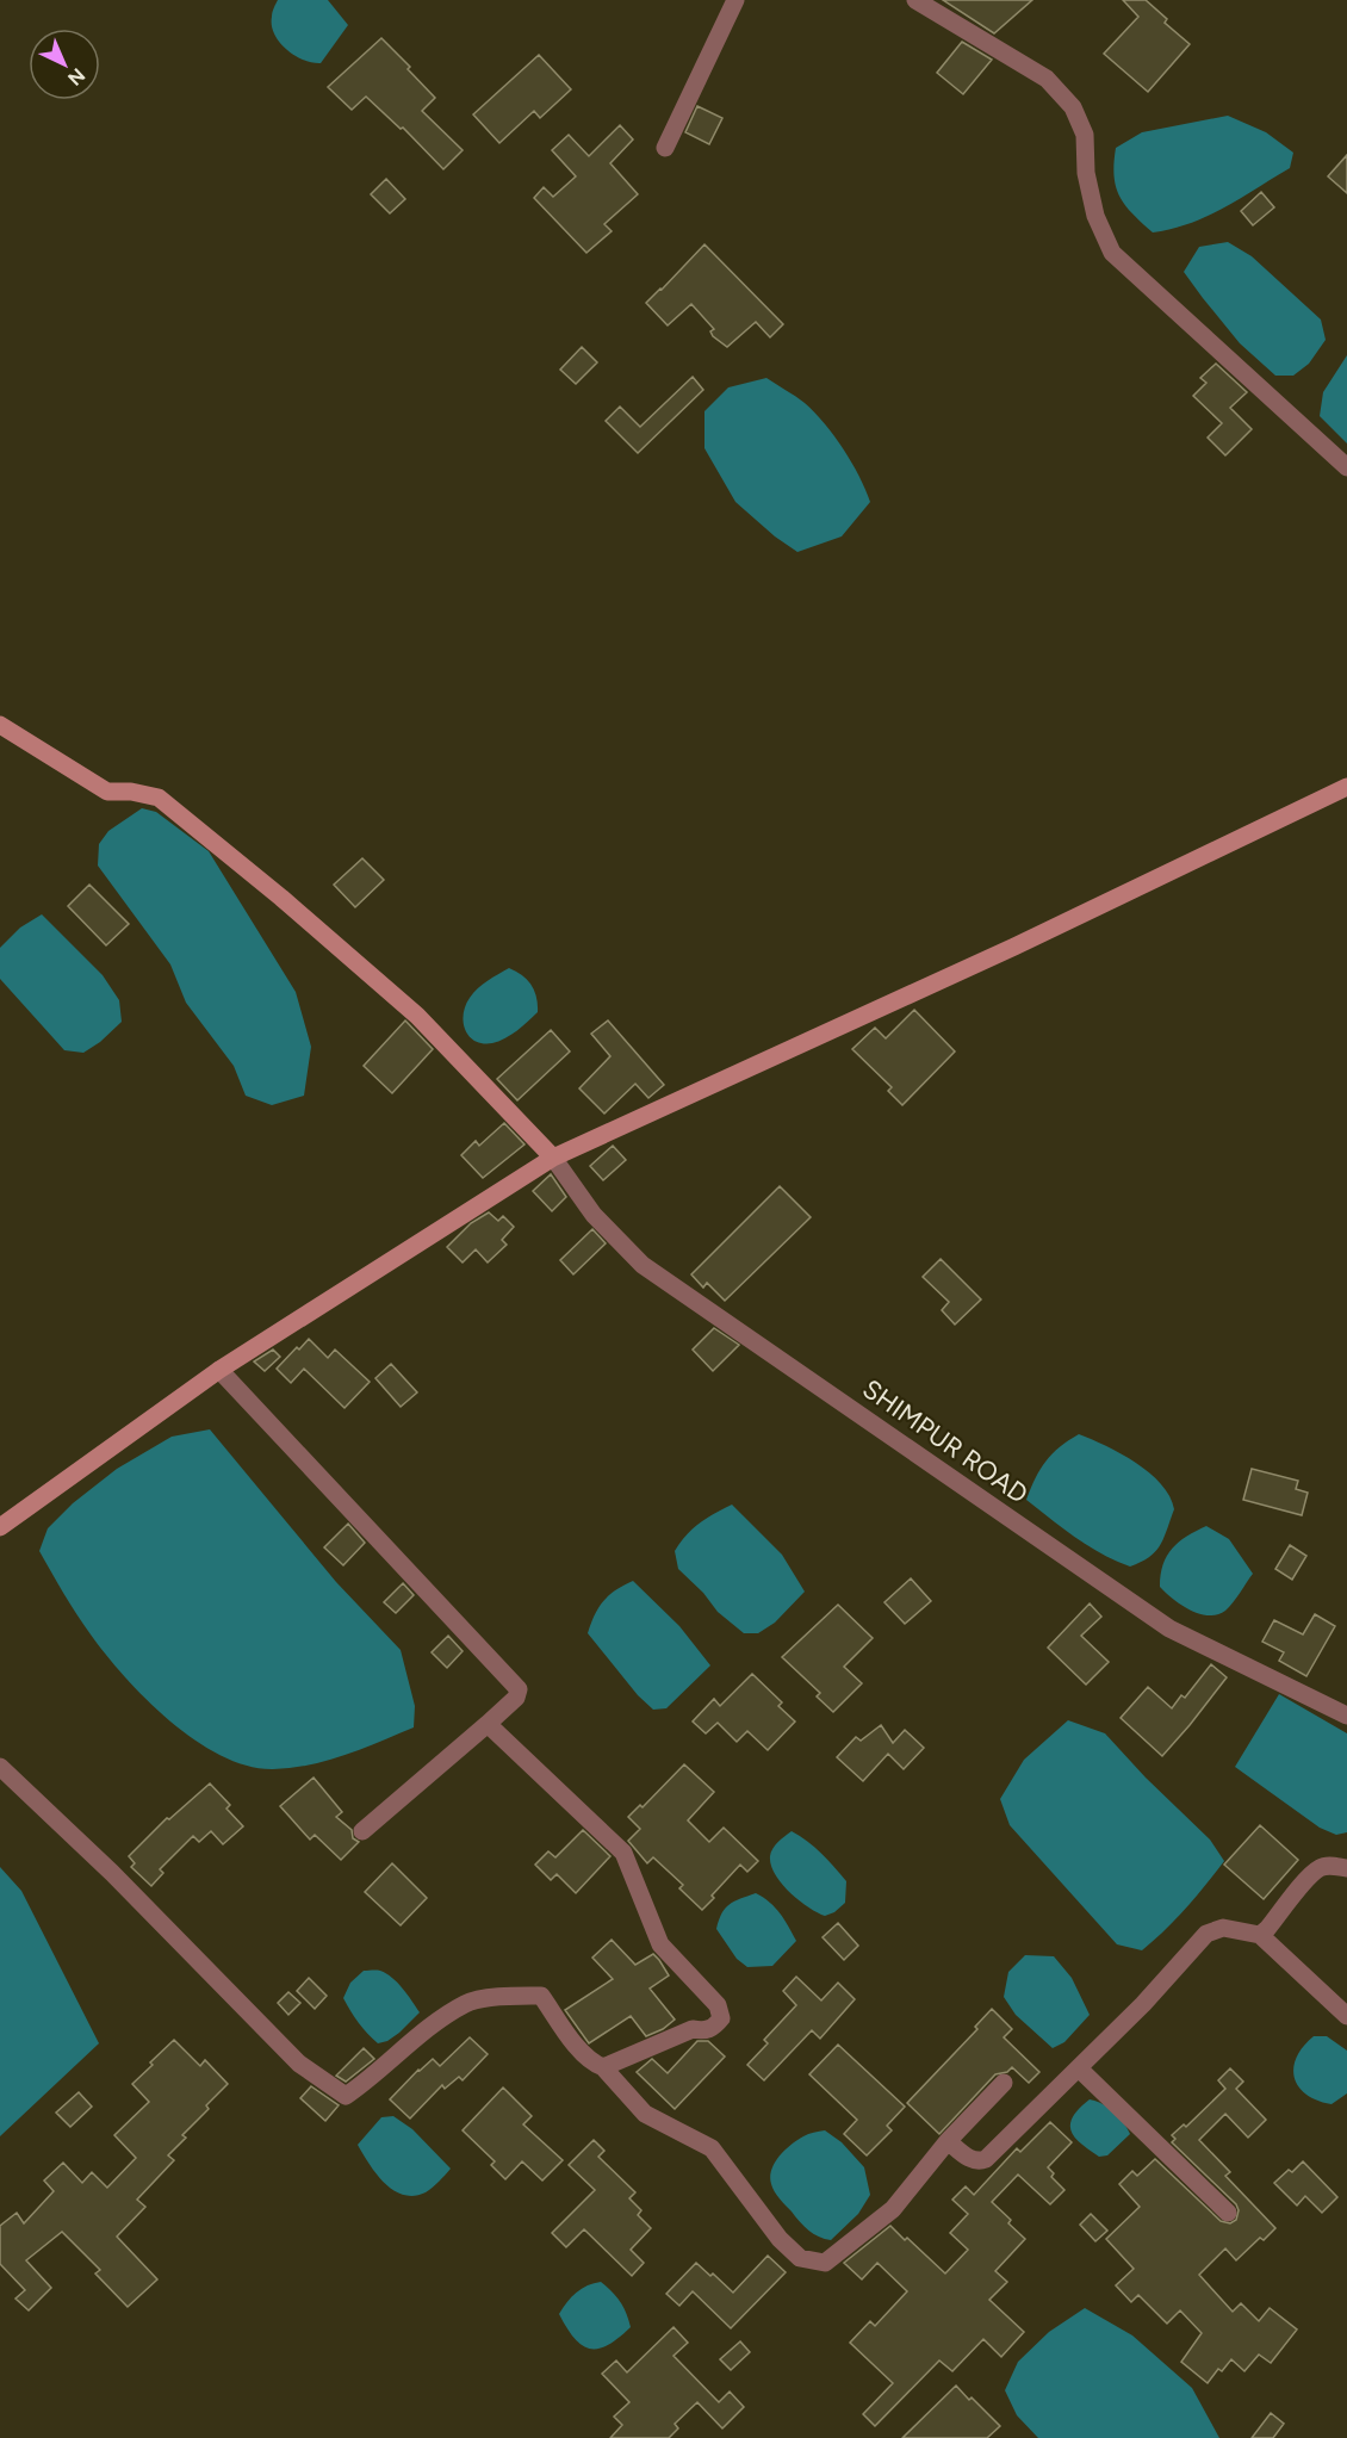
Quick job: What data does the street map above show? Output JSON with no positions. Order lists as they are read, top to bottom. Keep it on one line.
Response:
{"streets":{"street":["SHIMPUR ROAD"]},"north":"bottom right"}
